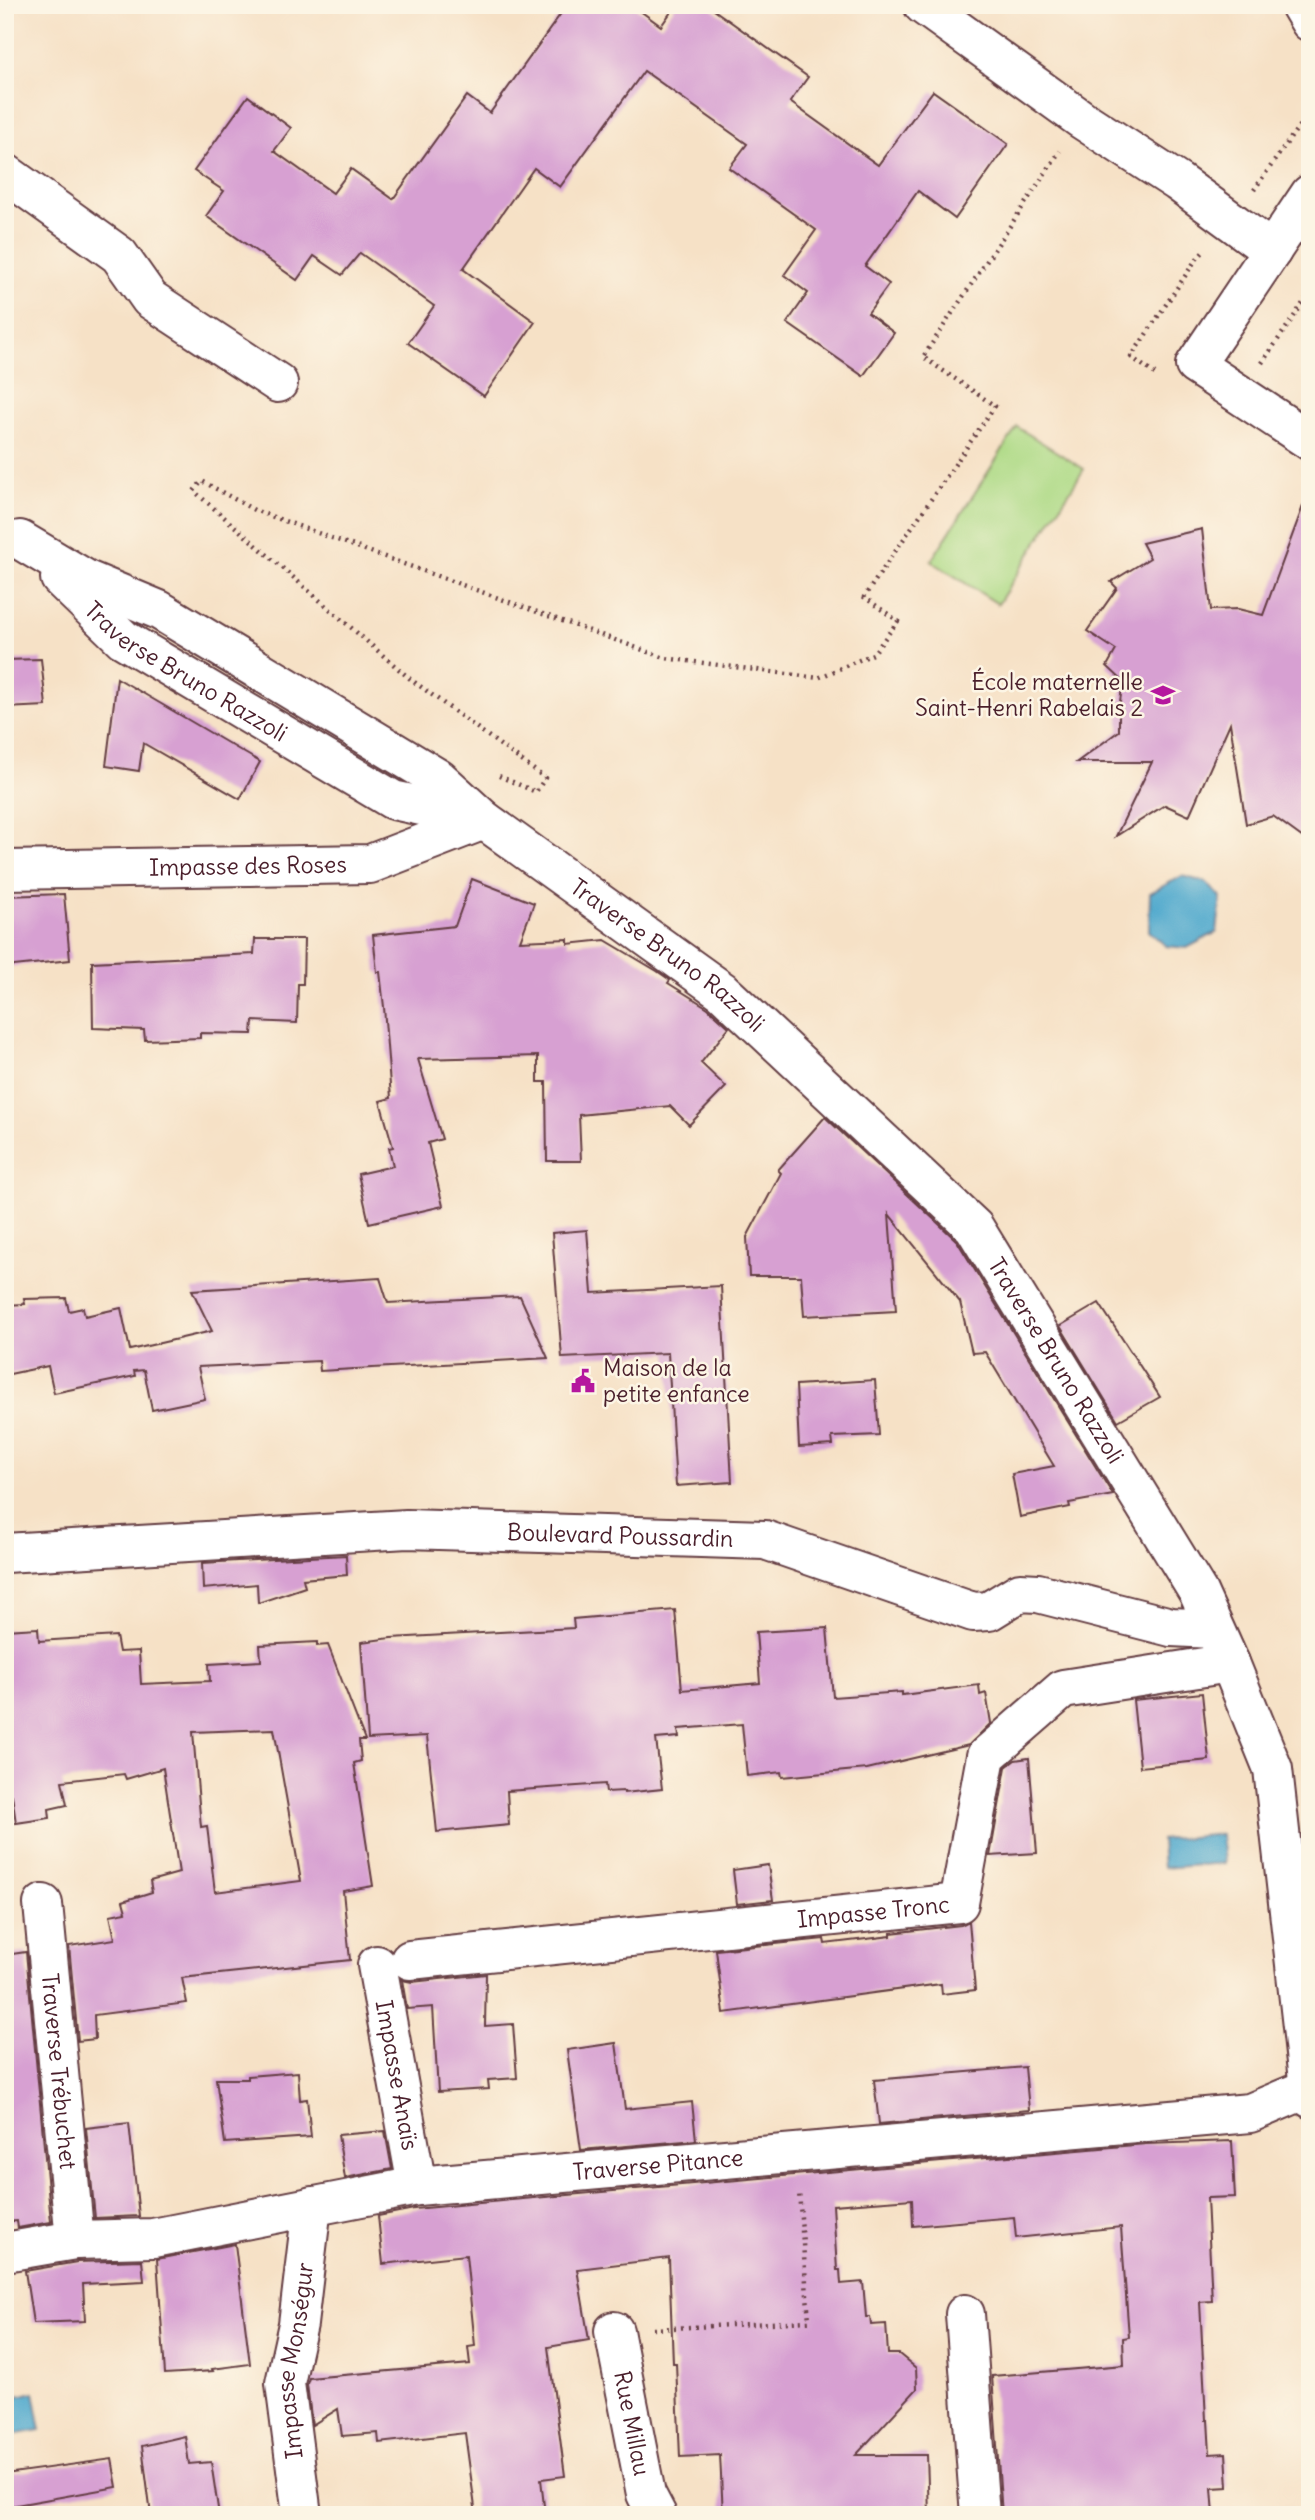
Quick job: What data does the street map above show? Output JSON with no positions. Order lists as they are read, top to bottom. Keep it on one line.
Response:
{"streets":{"street":["Traverse Bruno Razzoli","Impasse des Roses","Boulevard Poussardin","Impasse Tronc","Traverse Trébuchet","Impasse Anaïs","Traverse Pitance","Impasse Monségur","Rue Millau"]},"crossings":[["Traverse Bruno Razzoli","Impasse des Roses"],["Traverse Bruno Razzoli","Boulevard Poussardin"],["Traverse Bruno Razzoli","Impasse Tronc"],["Traverse Bruno Razzoli","Traverse Pitance"],["Impasse Tronc","Impasse Anaïs"],["Traverse Trébuchet","Traverse Pitance"],["Impasse Anaïs","Traverse Pitance"],["Traverse Pitance","Impasse Monségur"]],"places":{"school or university":["École maternelle Saint-Henri Rabelais 2"],"public building":["Maison de la petite enfance"]}}
